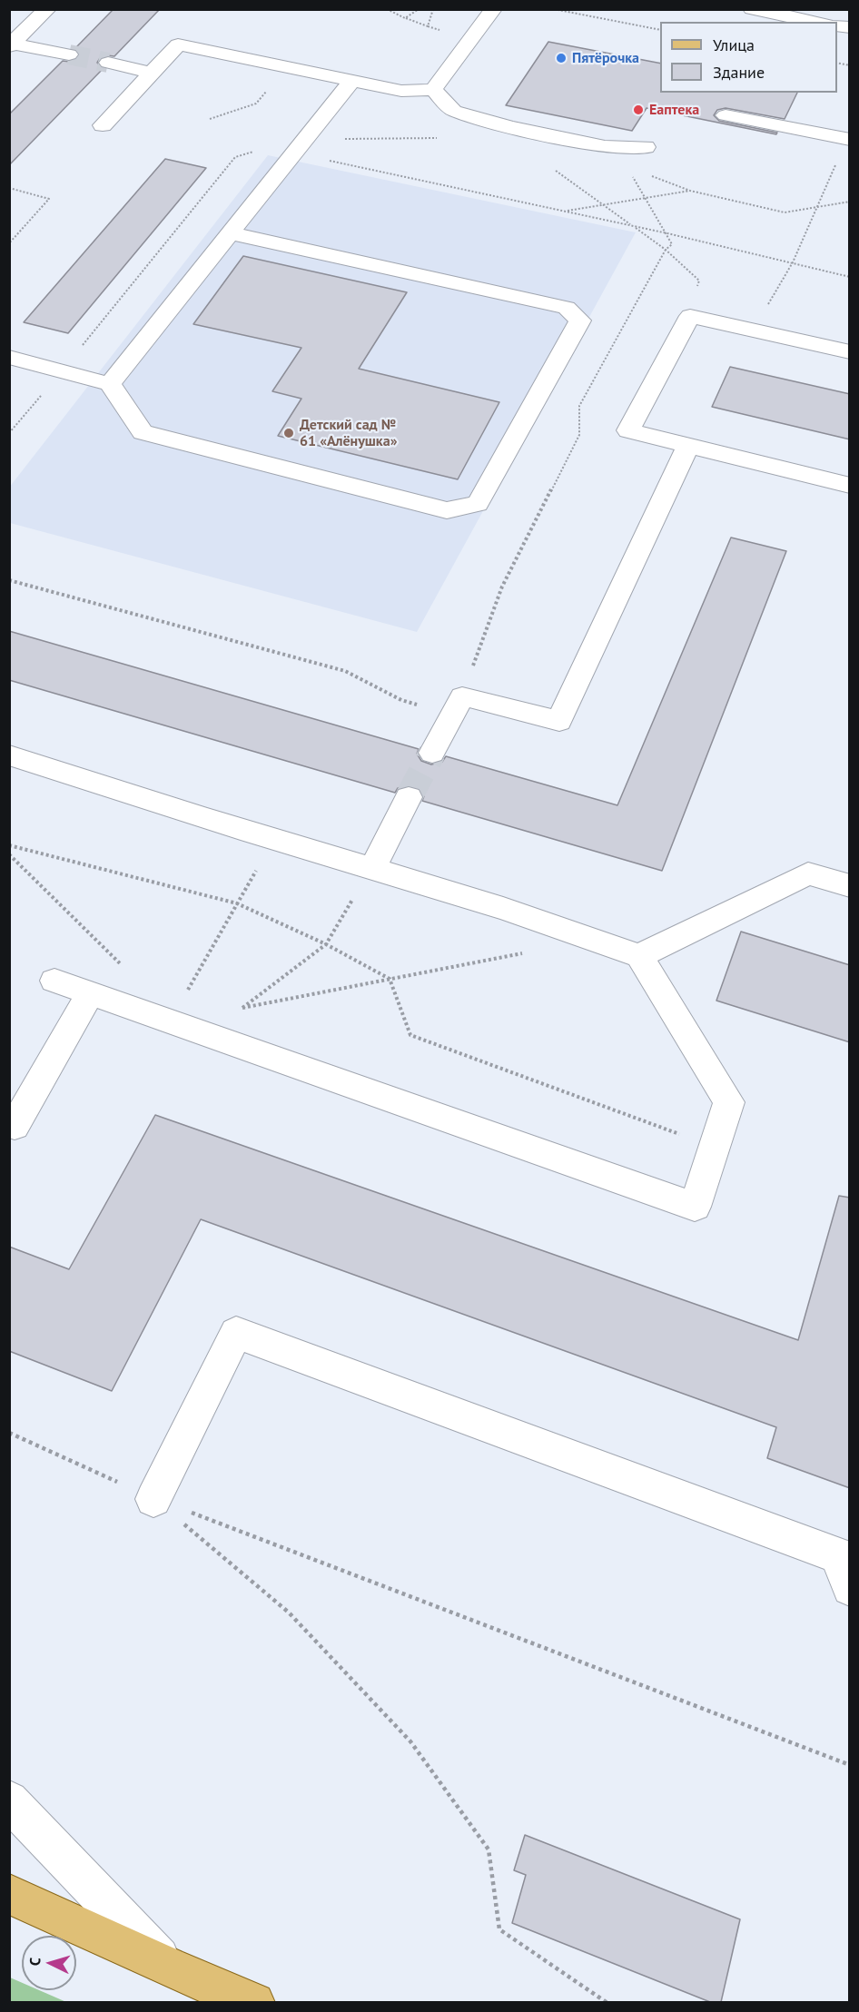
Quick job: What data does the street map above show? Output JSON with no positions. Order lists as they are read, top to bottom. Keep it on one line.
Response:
{"places":["Пятёрочка","Еаптека","Детский сад № 61 «Алёнушка»"],"legend":["Улица","Здание"],"north":"left"}
